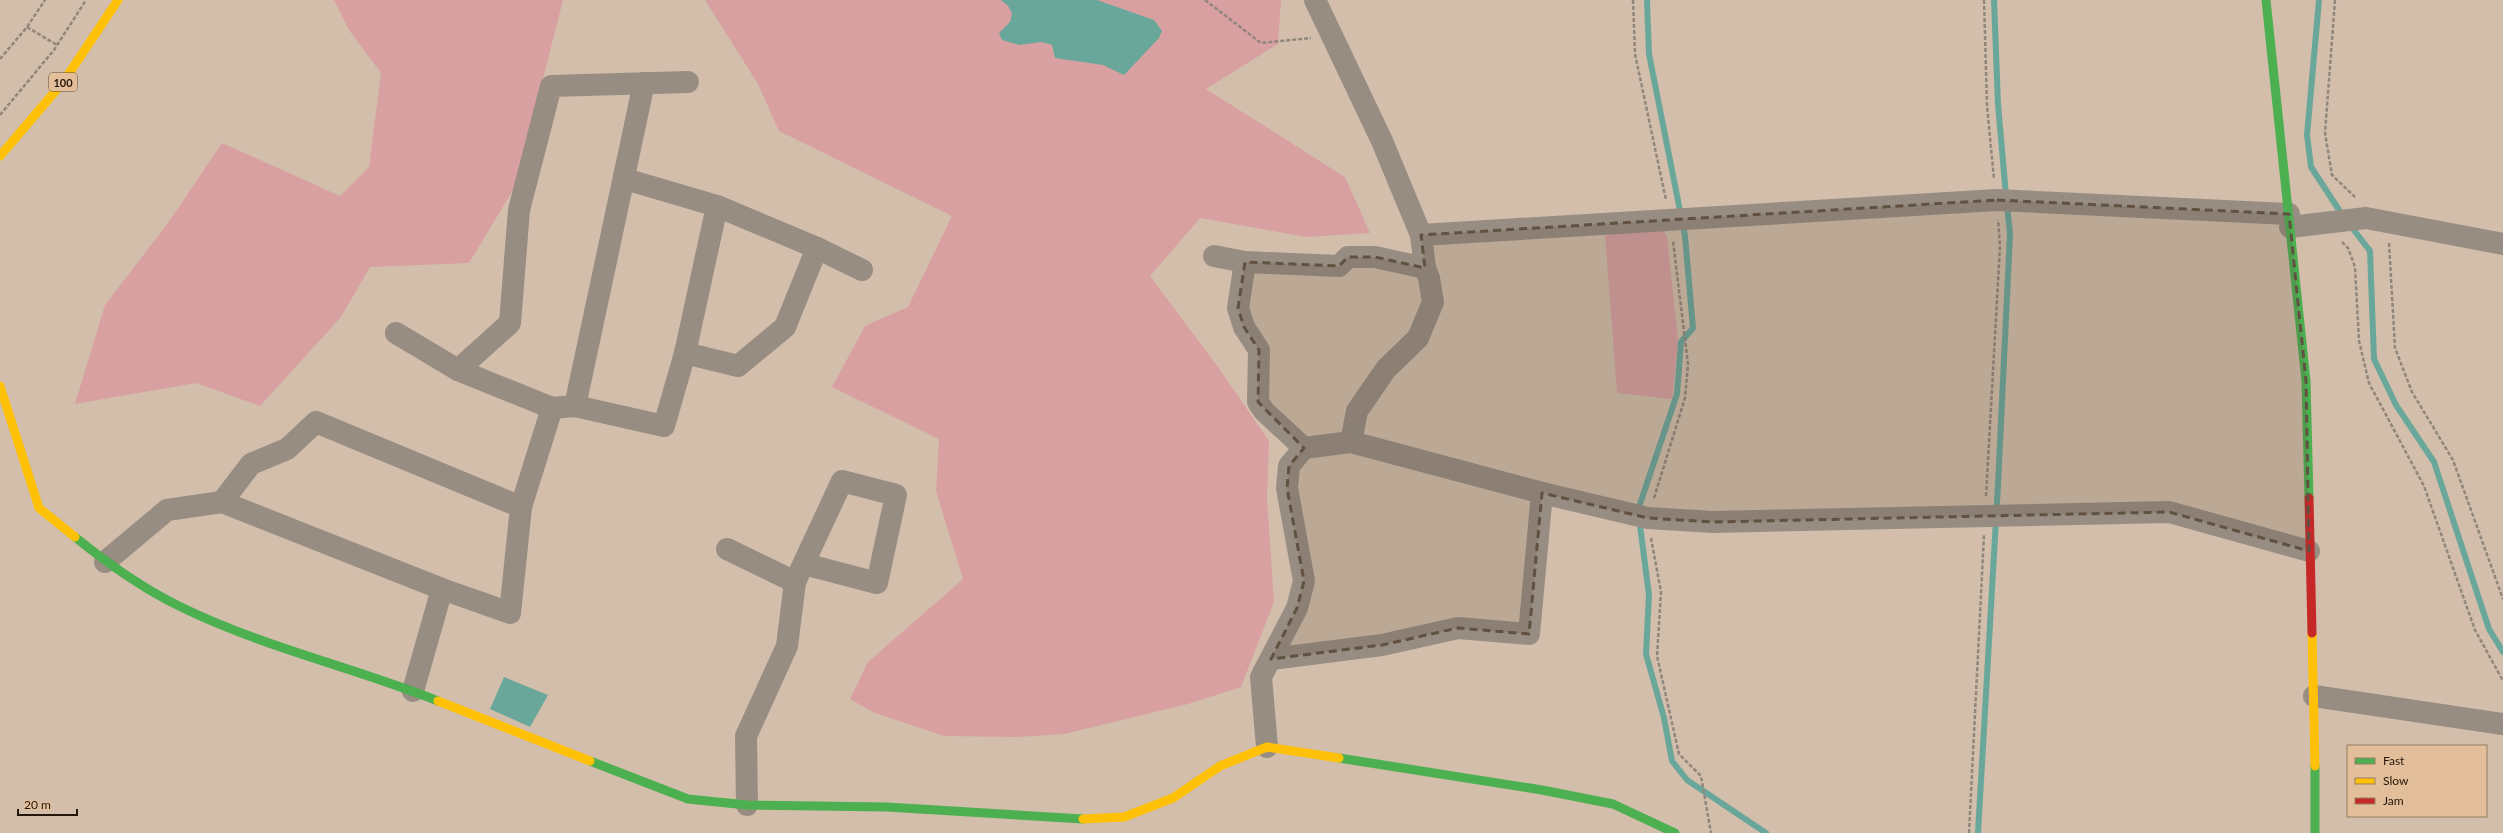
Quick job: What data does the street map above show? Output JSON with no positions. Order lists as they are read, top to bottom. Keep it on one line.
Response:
{"streets":{"street":["100"]},"legend":["Fast","Slow","Jam"],"scale_bar":"20 m"}
